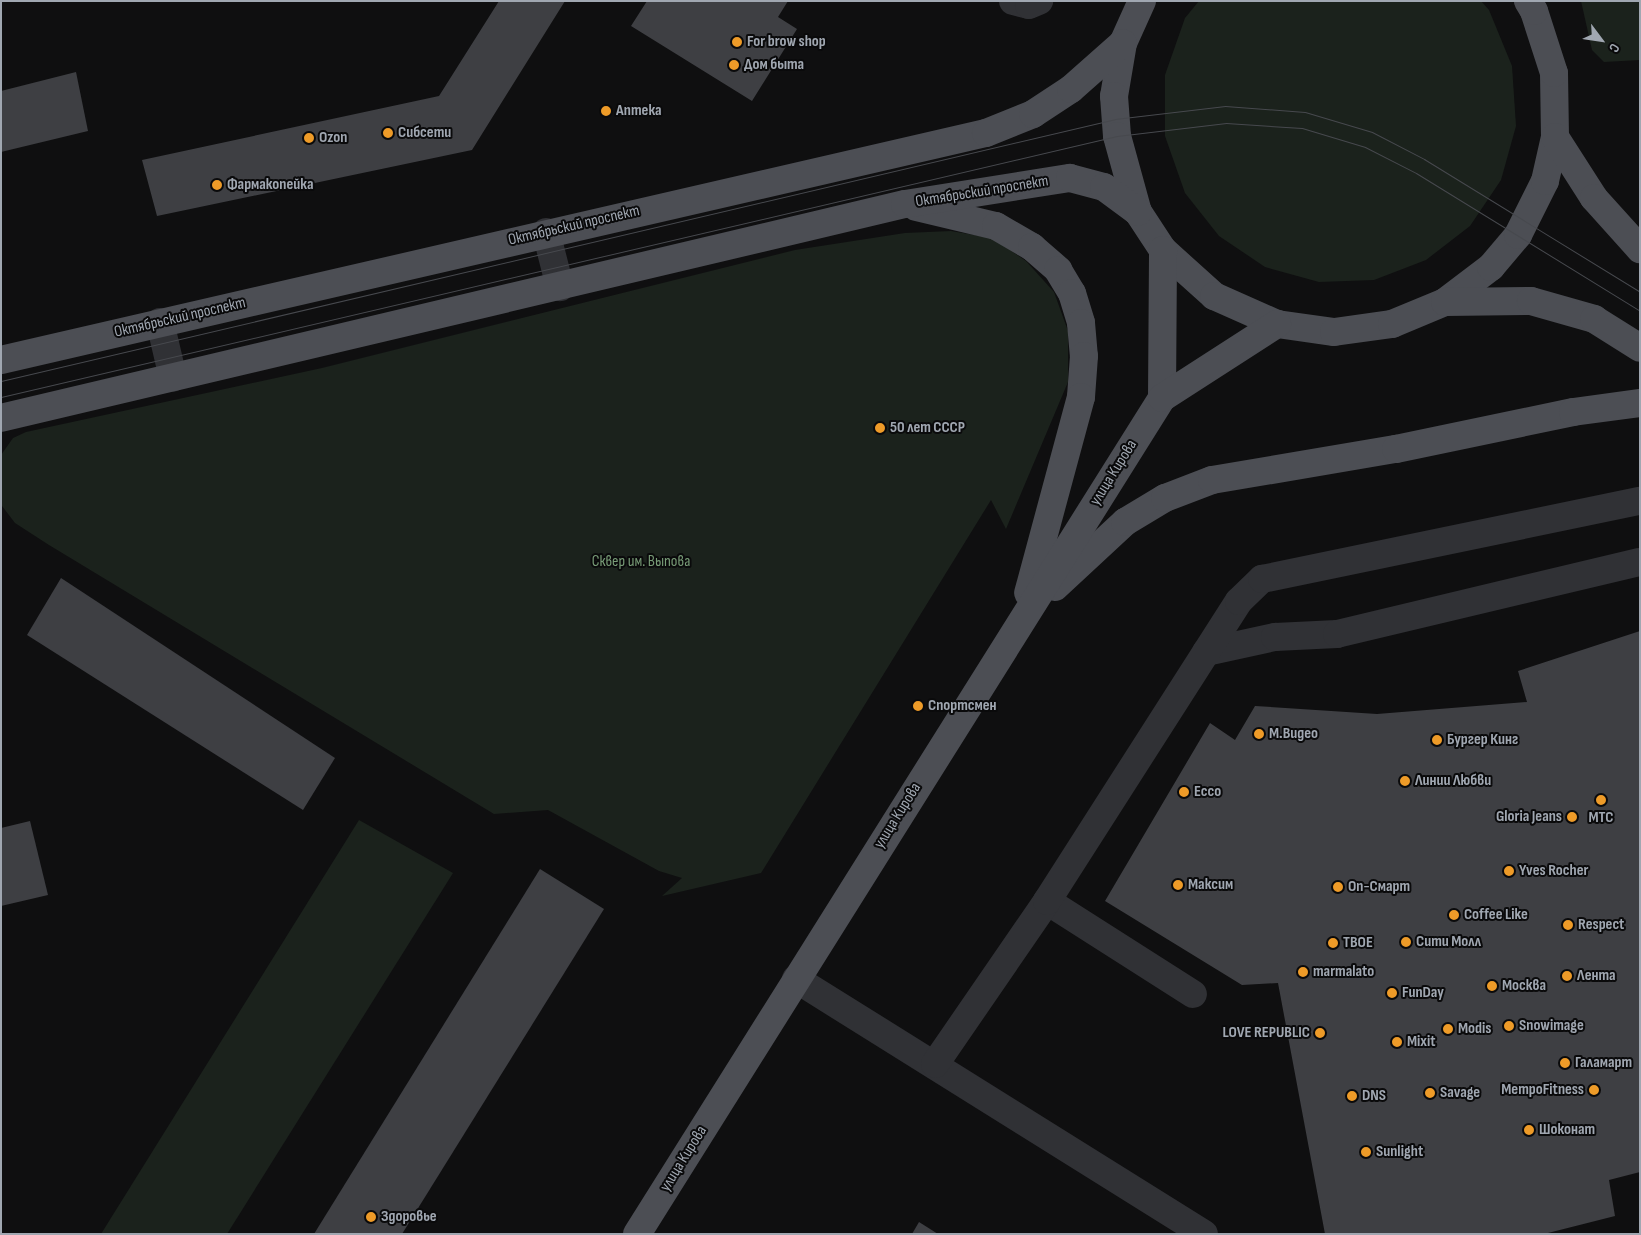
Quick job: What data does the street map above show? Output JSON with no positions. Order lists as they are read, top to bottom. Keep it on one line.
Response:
{"streets":{"main road":["Октябрьский проспект","улица Кирова"]},"parks":["Сквер им. Выпова"],"places":["For brow shop","Дом быта","Аптека","Сибсети","Ozon","Фармакопейка","50 лет СССР","Спортсмен","М.Видео","Бургер Кинг","Линии Любви","Ecco","МТС","Gloria Jeans","Yves Rocher","Максим","On-Смарт","Coffee Like","Respect","Сити Молл","ТВОЕ","marmalato","Лента","Москва","FunDay","Snowimage","Modis","LOVE REPUBLIC","Mixit","Галамарт","МетроFitness","Savage","DNS","Шоконат","Sunlight","Здоровье"],"north":"bottom right"}
